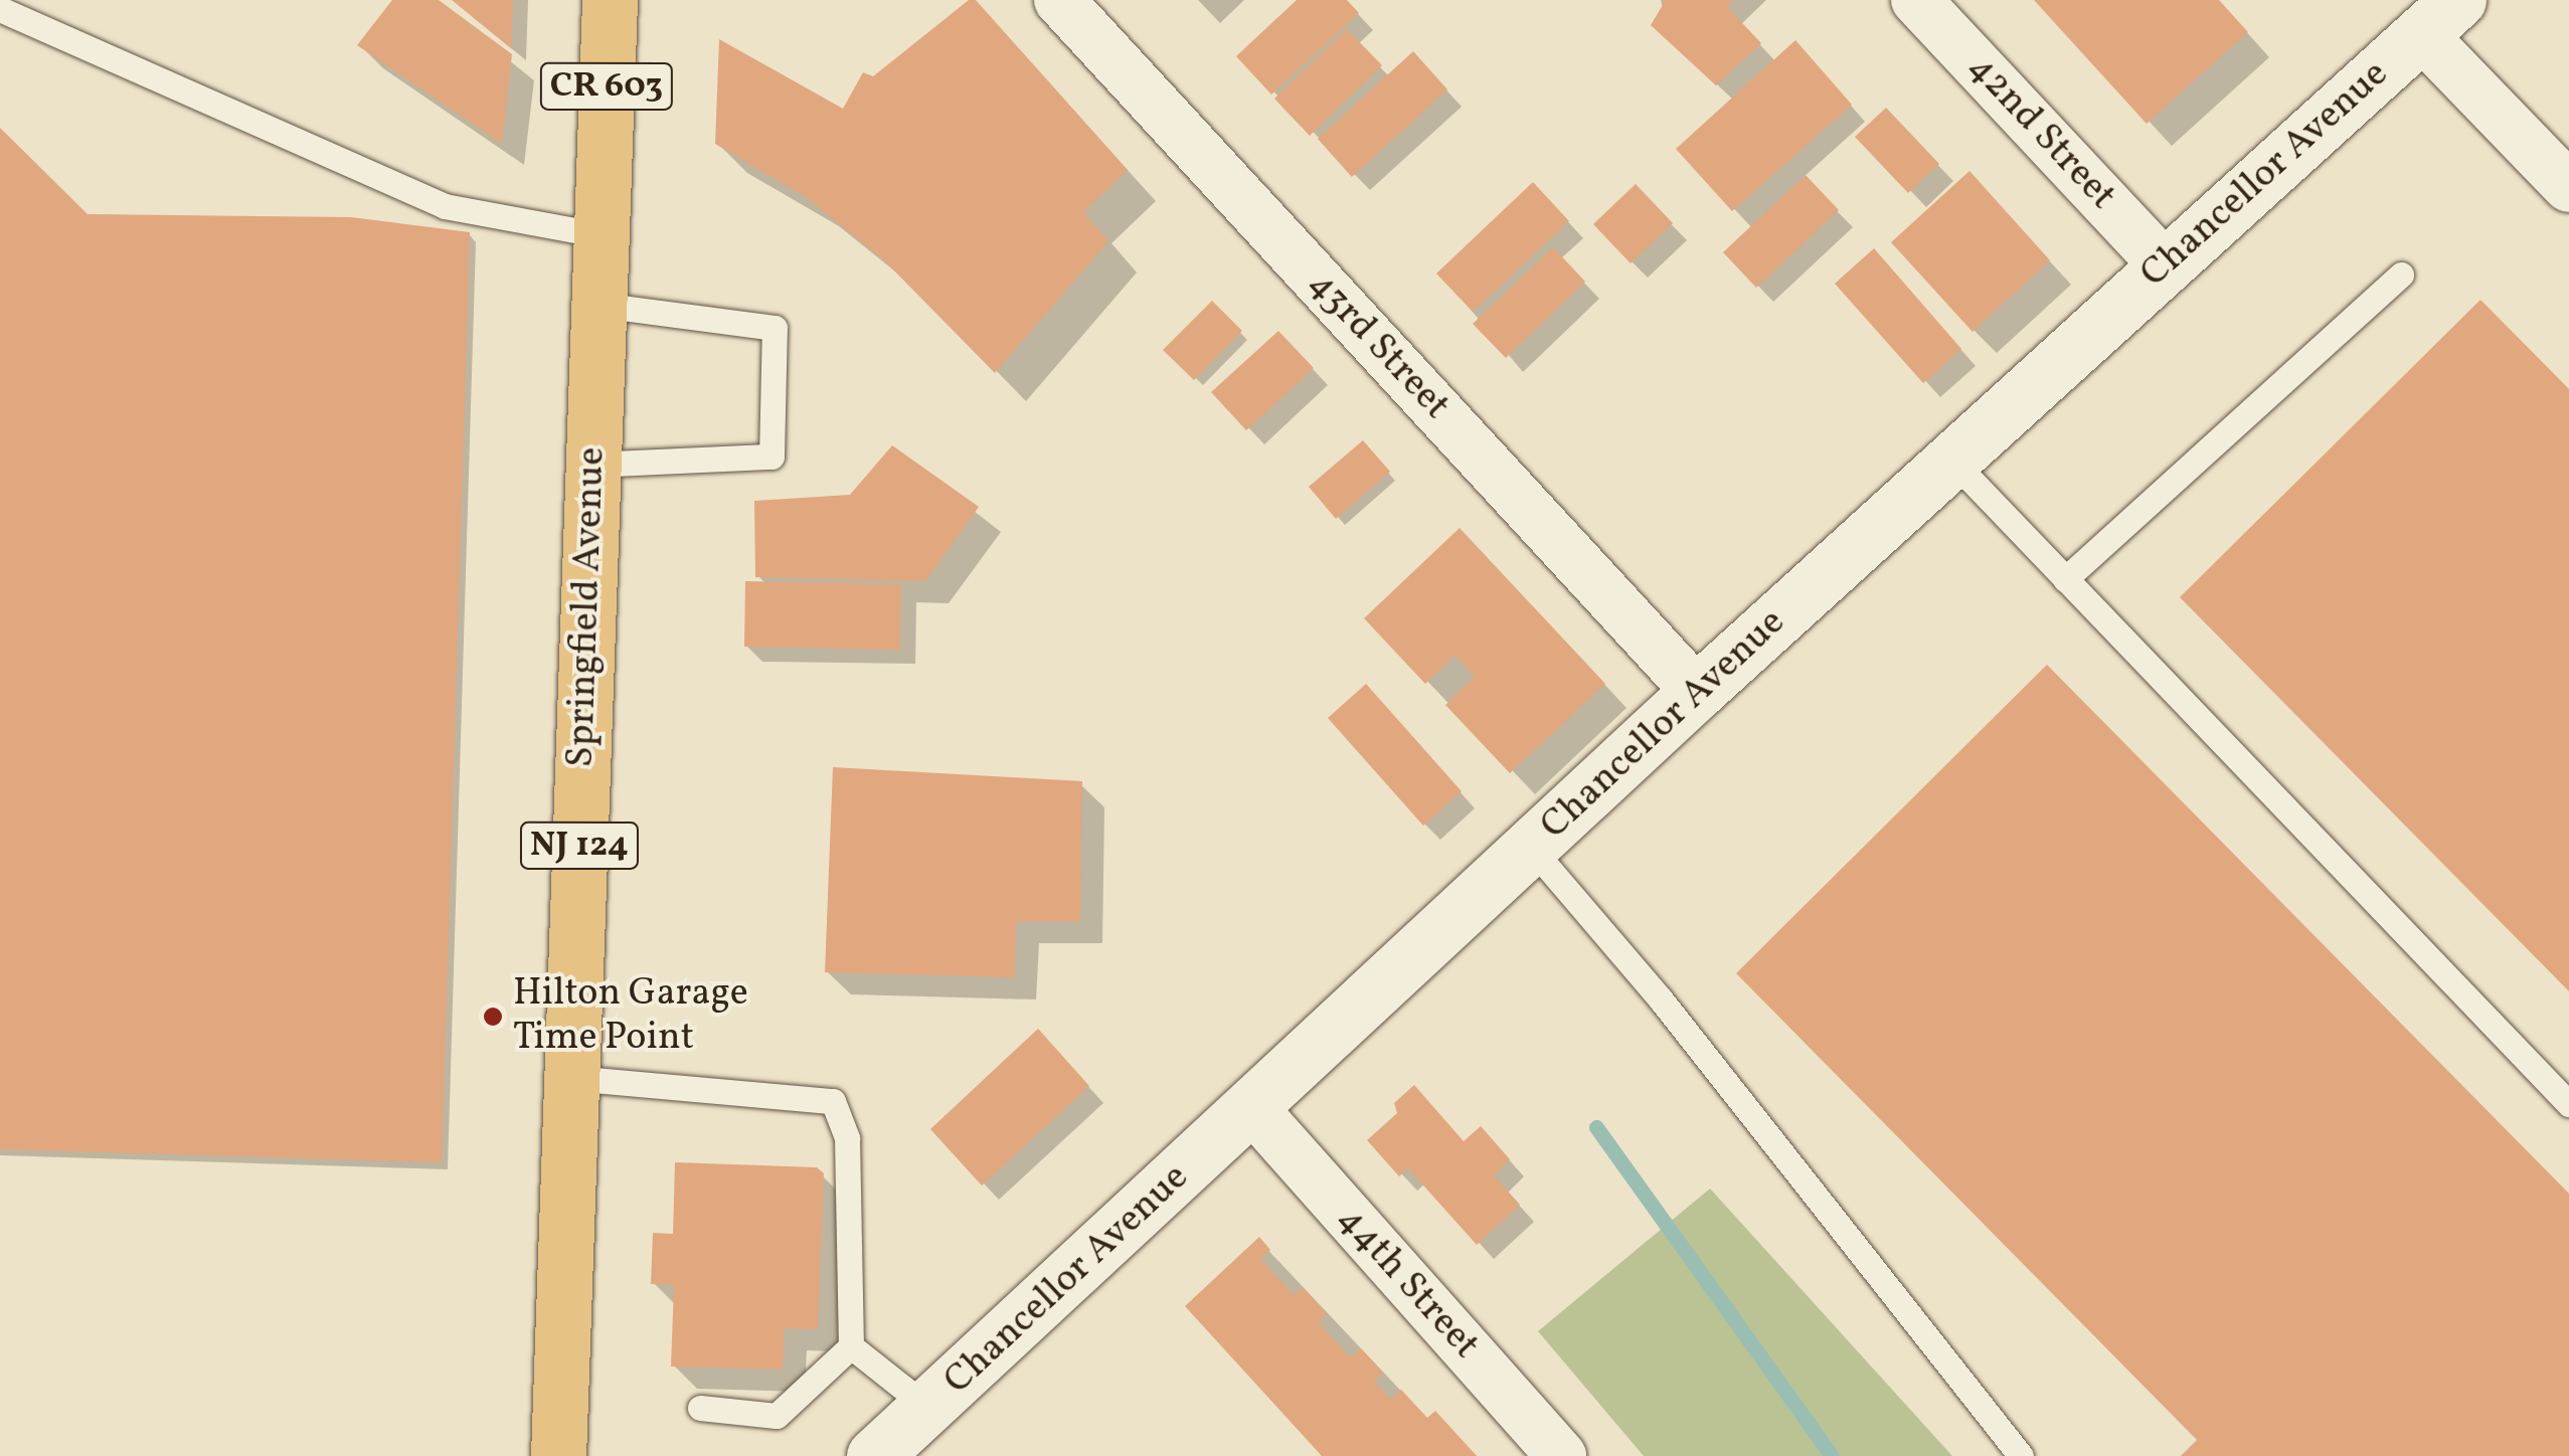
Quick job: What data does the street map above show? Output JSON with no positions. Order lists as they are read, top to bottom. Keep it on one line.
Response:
{"streets":{"main road":["CR 603","Chancellor Avenue","Springfield Avenue","NJ 124"],"street":["42nd Street","43rd Street","44th Street"]},"crossings":[["42nd Street","Chancellor Avenue"],["Chancellor Avenue","43rd Street"],["Chancellor Avenue","44th Street"]],"places":["Hilton Garage Time Point"]}
